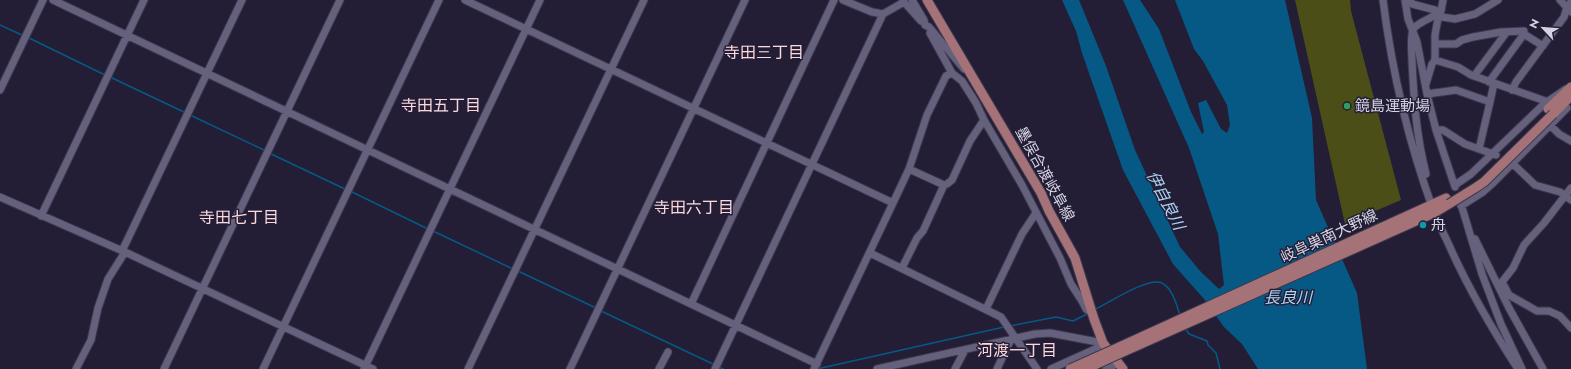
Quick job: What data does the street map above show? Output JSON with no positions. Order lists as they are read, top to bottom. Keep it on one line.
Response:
{"streets":{"main road":["墨俣合渡岐阜線","岐阜巣南大野線"]},"districts":["寺田三丁目","寺田五丁目","寺田六丁目","寺田七丁目","河渡一丁目"],"water":["伊自良川","長良川"],"places":["鏡島運動場","舟"],"north":"top left"}
